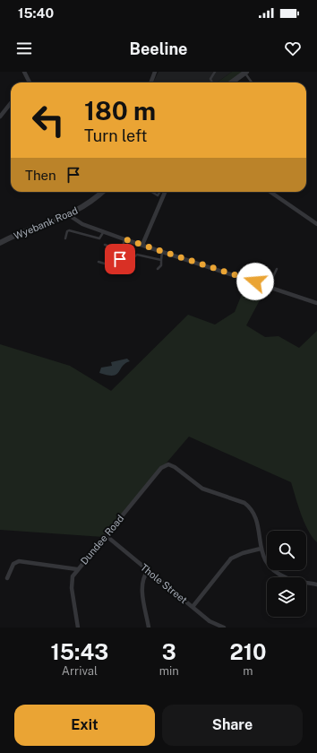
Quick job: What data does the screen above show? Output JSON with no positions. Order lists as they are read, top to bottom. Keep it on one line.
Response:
{"streets":{"street":["Wyebank Road","Dundee Road","Thole Street"]},"crossings":[["Dundee Road","Thole Street"]],"page":{"status":"15:40","header":"Beeline","turn":["180 m","Turn left"],"then":"Then","eta":["15:43","Arrival","3","min","210","m"],"buttons":["Exit","Share"]}}
